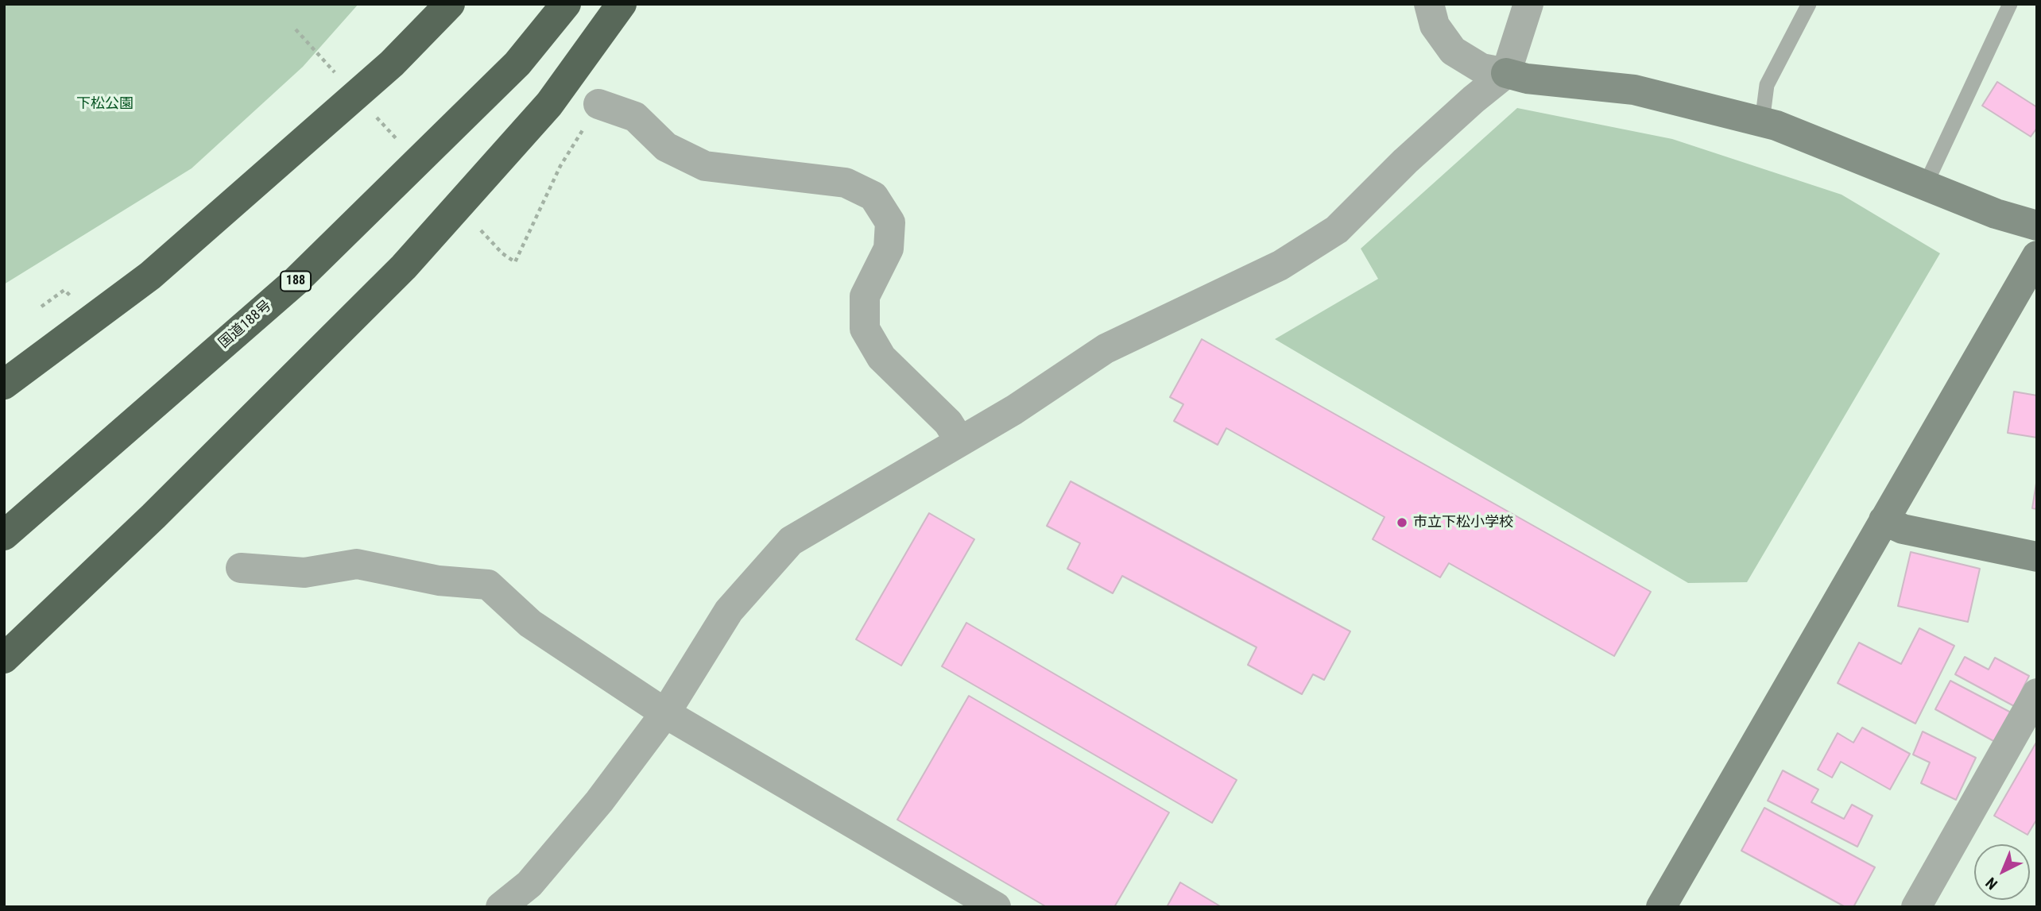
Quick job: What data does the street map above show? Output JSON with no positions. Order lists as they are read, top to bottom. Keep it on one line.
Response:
{"streets":{"highway":["188","国道188号"]},"parks":["下松公園"],"places":["市立下松小学校"],"north":"bottom left"}
